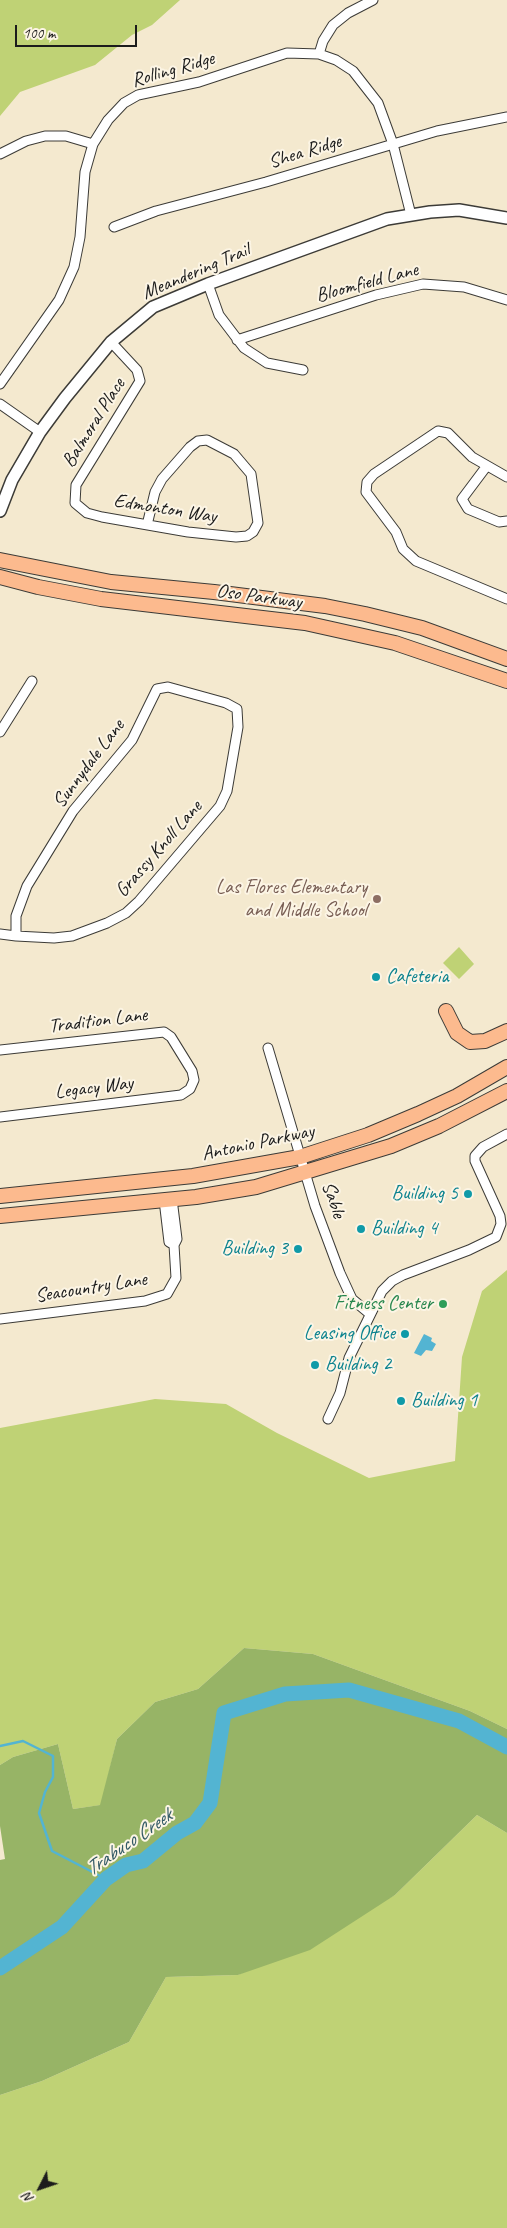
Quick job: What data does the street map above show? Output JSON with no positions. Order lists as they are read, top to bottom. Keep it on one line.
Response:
{"streets":{"main road":["Oso Parkway","Antonio Parkway"],"street":["Rolling Ridge","Shea Ridge","Meandering Trail","Bloomfield Lane","Balmoral Place","Edmonton Way","Sunnydale Lane","Grassy Knoll Lane","Tradition Lane","Legacy Way","Sable","Seacountry Lane"]},"crossings":[["Rolling Ridge","Shea Ridge"],["Rolling Ridge","Meandering Trail"],["Meandering Trail","Balmoral Place"],["Balmoral Place","Edmonton Way"],["Sunnydale Lane","Grassy Knoll Lane"],["Tradition Lane","Legacy Way"],["Antonio Parkway","Sable"],["Antonio Parkway","Seacountry Lane"]],"water":["Trabuco Creek"],"places":["Las Flores Elementary and Middle School","Cafeteria","Building 5","Building 4","Building 3","Fitness Center","Leasing Office","Building 2","Building 1"],"scale_bar":"100 m","north":"bottom left"}
